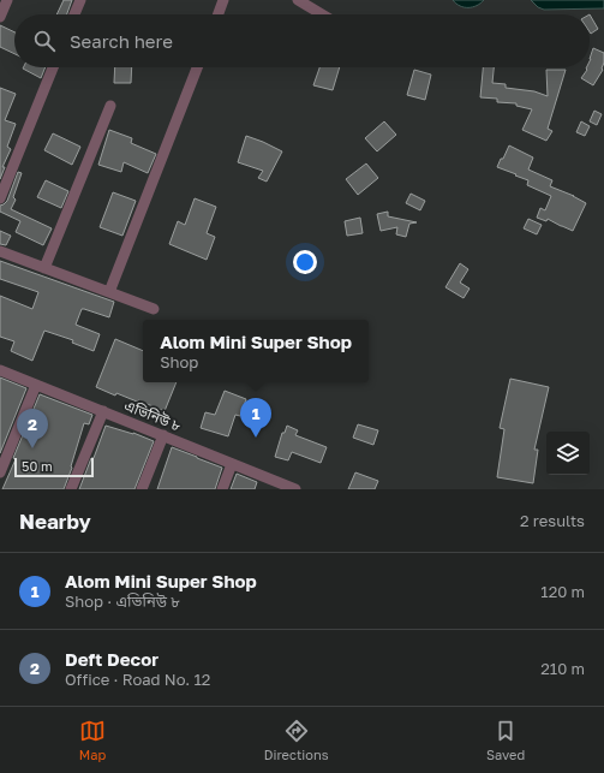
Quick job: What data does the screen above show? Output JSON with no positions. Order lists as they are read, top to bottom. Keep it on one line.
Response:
{"streets":{"street":["এভিনিউ ৮"]},"scale_bar":"50 m","page":{"search":"Search here","popup":["Alom Mini Super Shop","Shop"],"pins":["1","2"],"scale":"50 m","heading":["Nearby","2 results"],"list":[{"mark":"1","name":"Alom Mini Super Shop","note":"Shop · এভিনিউ ৮","value":"120 m"},{"mark":"2","name":"Deft Decor","note":"Office · Road No. 12","value":"210 m"}],"nav":["Map","Directions","Saved"]}}
